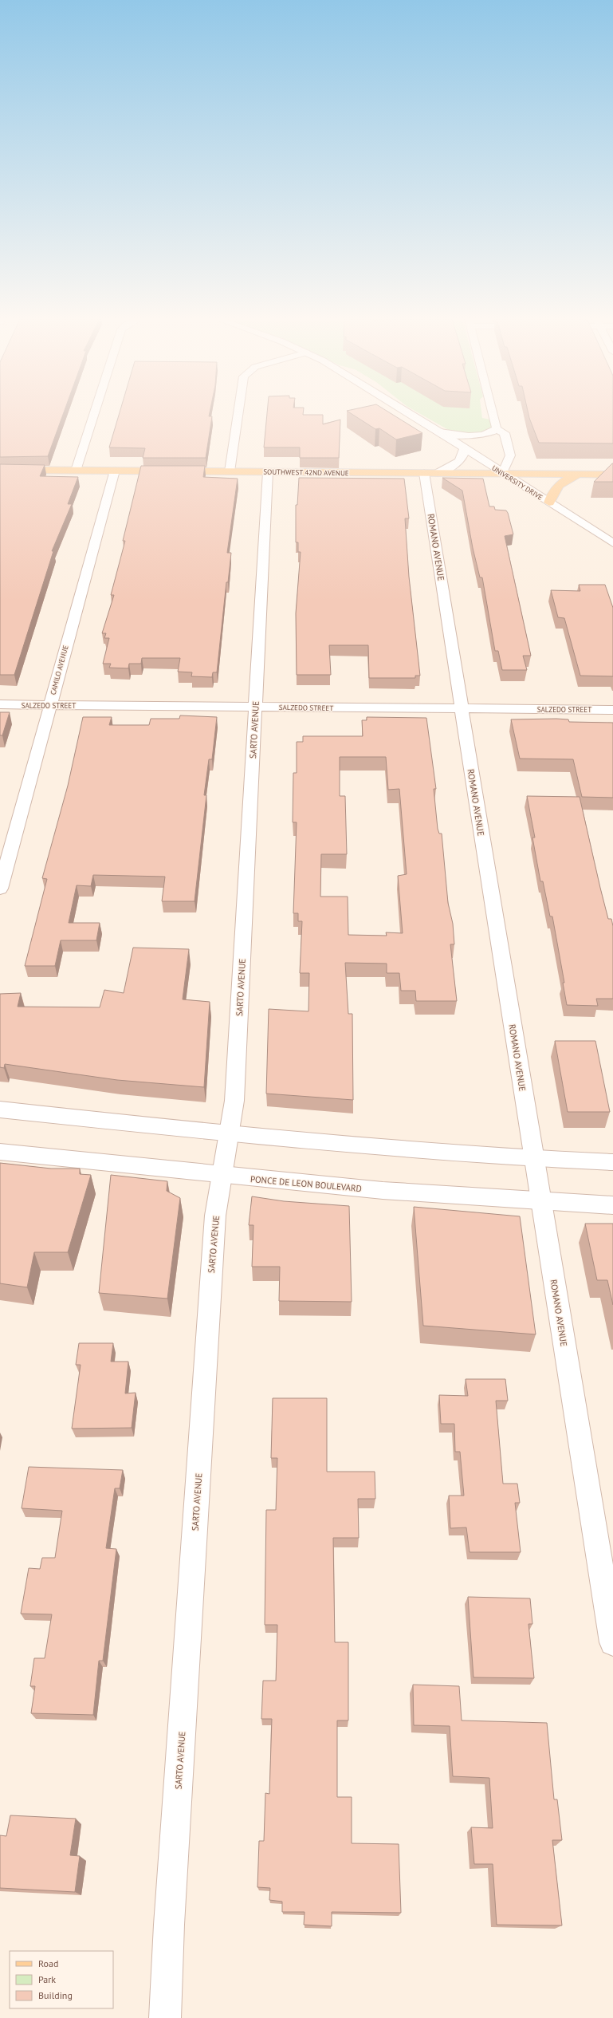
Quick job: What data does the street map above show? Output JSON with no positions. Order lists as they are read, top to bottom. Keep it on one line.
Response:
{"streets":{"main road":["SOUTHWEST 42ND AVENUE"],"street":["UNIVERSITY DRIVE","ROMANO AVENUE","CAMILO AVENUE","SALZEDO STREET","SARTO AVENUE","PONCE DE LEON BOULEVARD"]},"crossings":[["SOUTHWEST 42ND AVENUE","UNIVERSITY DRIVE"],["SOUTHWEST 42ND AVENUE","ROMANO AVENUE"],["SOUTHWEST 42ND AVENUE","CAMILO AVENUE"],["SOUTHWEST 42ND AVENUE","SARTO AVENUE"],["ROMANO AVENUE","SALZEDO STREET"],["ROMANO AVENUE","PONCE DE LEON BOULEVARD"],["CAMILO AVENUE","SALZEDO STREET"],["SALZEDO STREET","SARTO AVENUE"],["SARTO AVENUE","PONCE DE LEON BOULEVARD"]],"legend":["Road","Park","Building"]}
